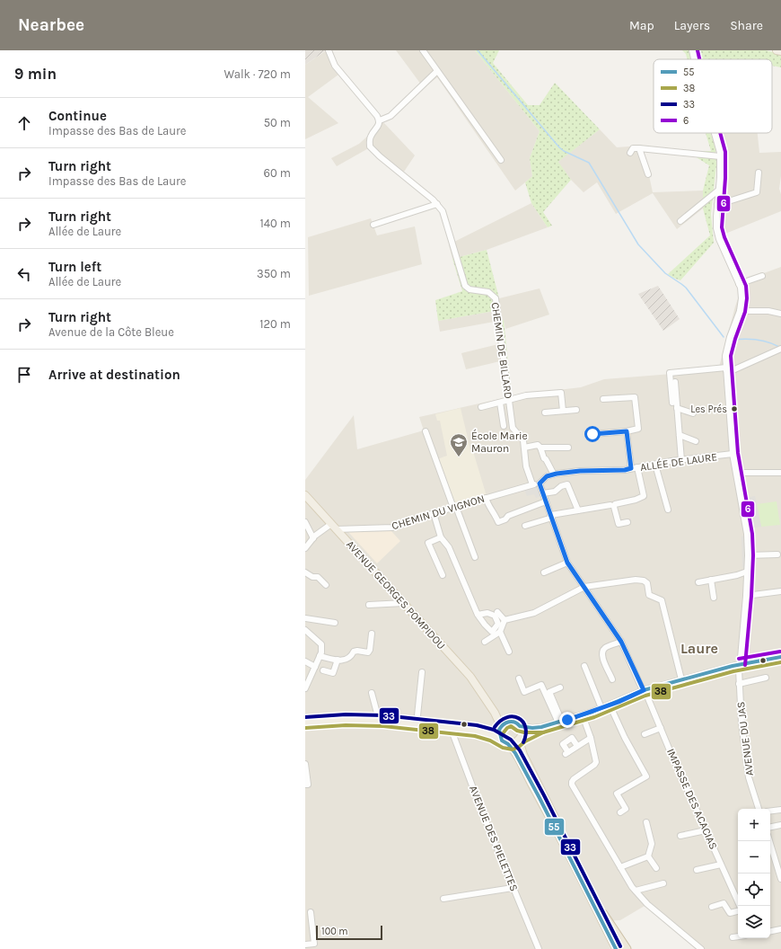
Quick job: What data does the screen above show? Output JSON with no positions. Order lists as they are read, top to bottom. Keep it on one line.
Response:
{"streets":{"main road":["AVENUE GEORGES POMPIDOU"],"street":["CHEMIN DE BILLARD","ALLÉE DE LAURE","CHEMIN DU VIGNON","AVENUE DU JAS","IMPASSE DES ACACIAS","AVENUE DES PIELETTES"]},"crossings":[["CHEMIN DE BILLARD","CHEMIN DU VIGNON"],["ALLÉE DE LAURE","CHEMIN DU VIGNON"],["ALLÉE DE LAURE","AVENUE DU JAS"],["CHEMIN DU VIGNON","AVENUE GEORGES POMPIDOU"]],"districts":["Laure"],"places":{"other":["Les Prés"],"school or university":["École Marie Mauron"]},"lines":["transit line 6","transit line 55","transit line 38","transit line 33"],"legend":["55","38","33","6"],"scale_bar":"100 m","page":{"header":"Nearbee","nav":["Map","Layers","Share"],"heading":["9 min","Walk · 720 m"],"list":[["Continue","Impasse des Bas de Laure","50 m"],["Turn right","Impasse des Bas de Laure","60 m"],["Turn right","Allée de Laure","140 m"],["Turn left","Allée de Laure","350 m"],["Turn right","Avenue de la Côte Bleue","120 m"],"Arrive at destination"],"map_buttons":["+","−"],"scale":"100 m"}}
